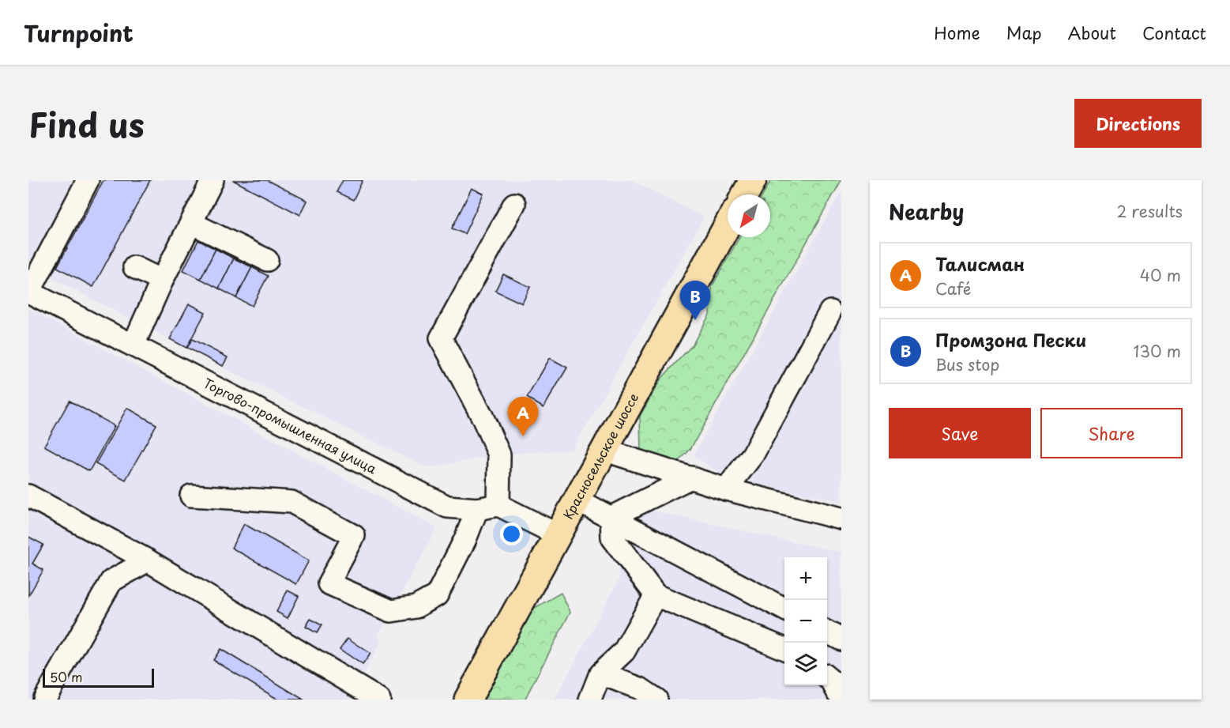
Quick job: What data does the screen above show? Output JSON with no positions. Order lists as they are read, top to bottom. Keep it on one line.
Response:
{"streets":{"main road":["Красносельское шоссе"],"street":["Торгово-промышленная улица"]},"scale_bar":"50 m","north":"bottom left","page":{"header":"Turnpoint","nav":["Home","Map","About","Contact"],"title":"Find us","buttons":["Directions",["Save","Share"]],"heading":["Nearby","2 results"],"list":[{"mark":"A","name":"Талисман","note":"Café","value":"40 m"},{"mark":"B","name":"Промзона Пески","note":"Bus stop","value":"130 m"}],"pins":["B","A"],"map_buttons":["+","−"],"scale":"50 m"}}
